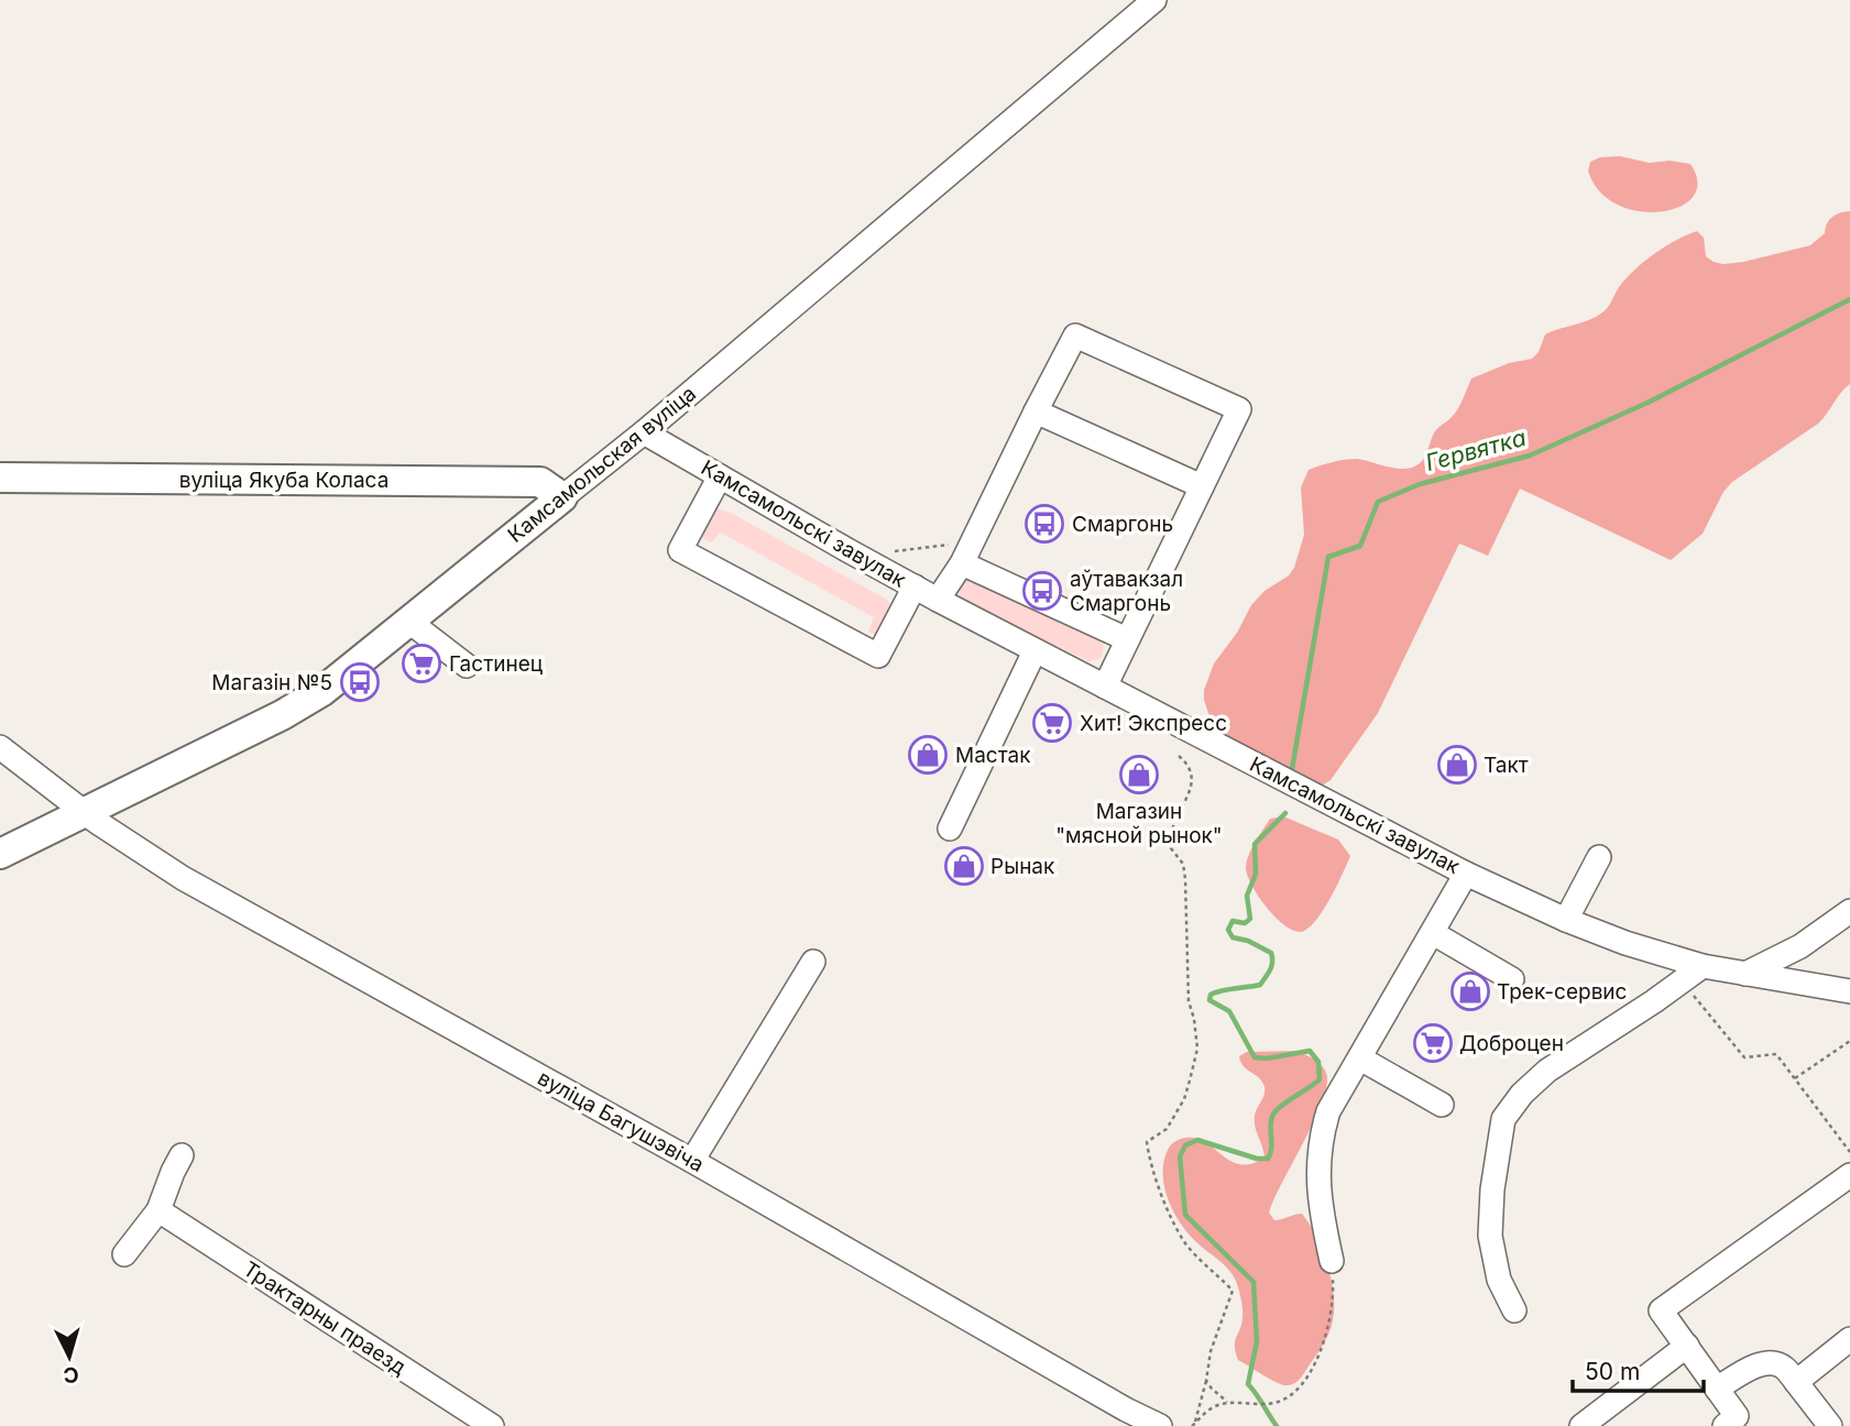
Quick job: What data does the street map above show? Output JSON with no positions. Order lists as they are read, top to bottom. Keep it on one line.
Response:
{"streets":{"main road":["Камсамольская вуліца","вуліца Якуба Коласа"],"street":["Камсамольскі завулак","вуліца Багушэвіча","Трактарны праезд"]},"crossings":[["Камсамольская вуліца","вуліца Якуба Коласа"],["Камсамольская вуліца","Камсамольскі завулак"],["Камсамольская вуліца","вуліца Багушэвіча"]],"water":["Гервятка"],"places":{"bus stop":["Смаргонь","аўтавакзал Смаргонь","Магазін №5"],"supermarket":["Гастинец","Хит! Экспресс","Доброцен"],"shop":["Мастак","Такт","Магазин \"мясной рынок\"","Рынак","Трек-сервис"]},"scale_bar":"50 m","north":"bottom"}
